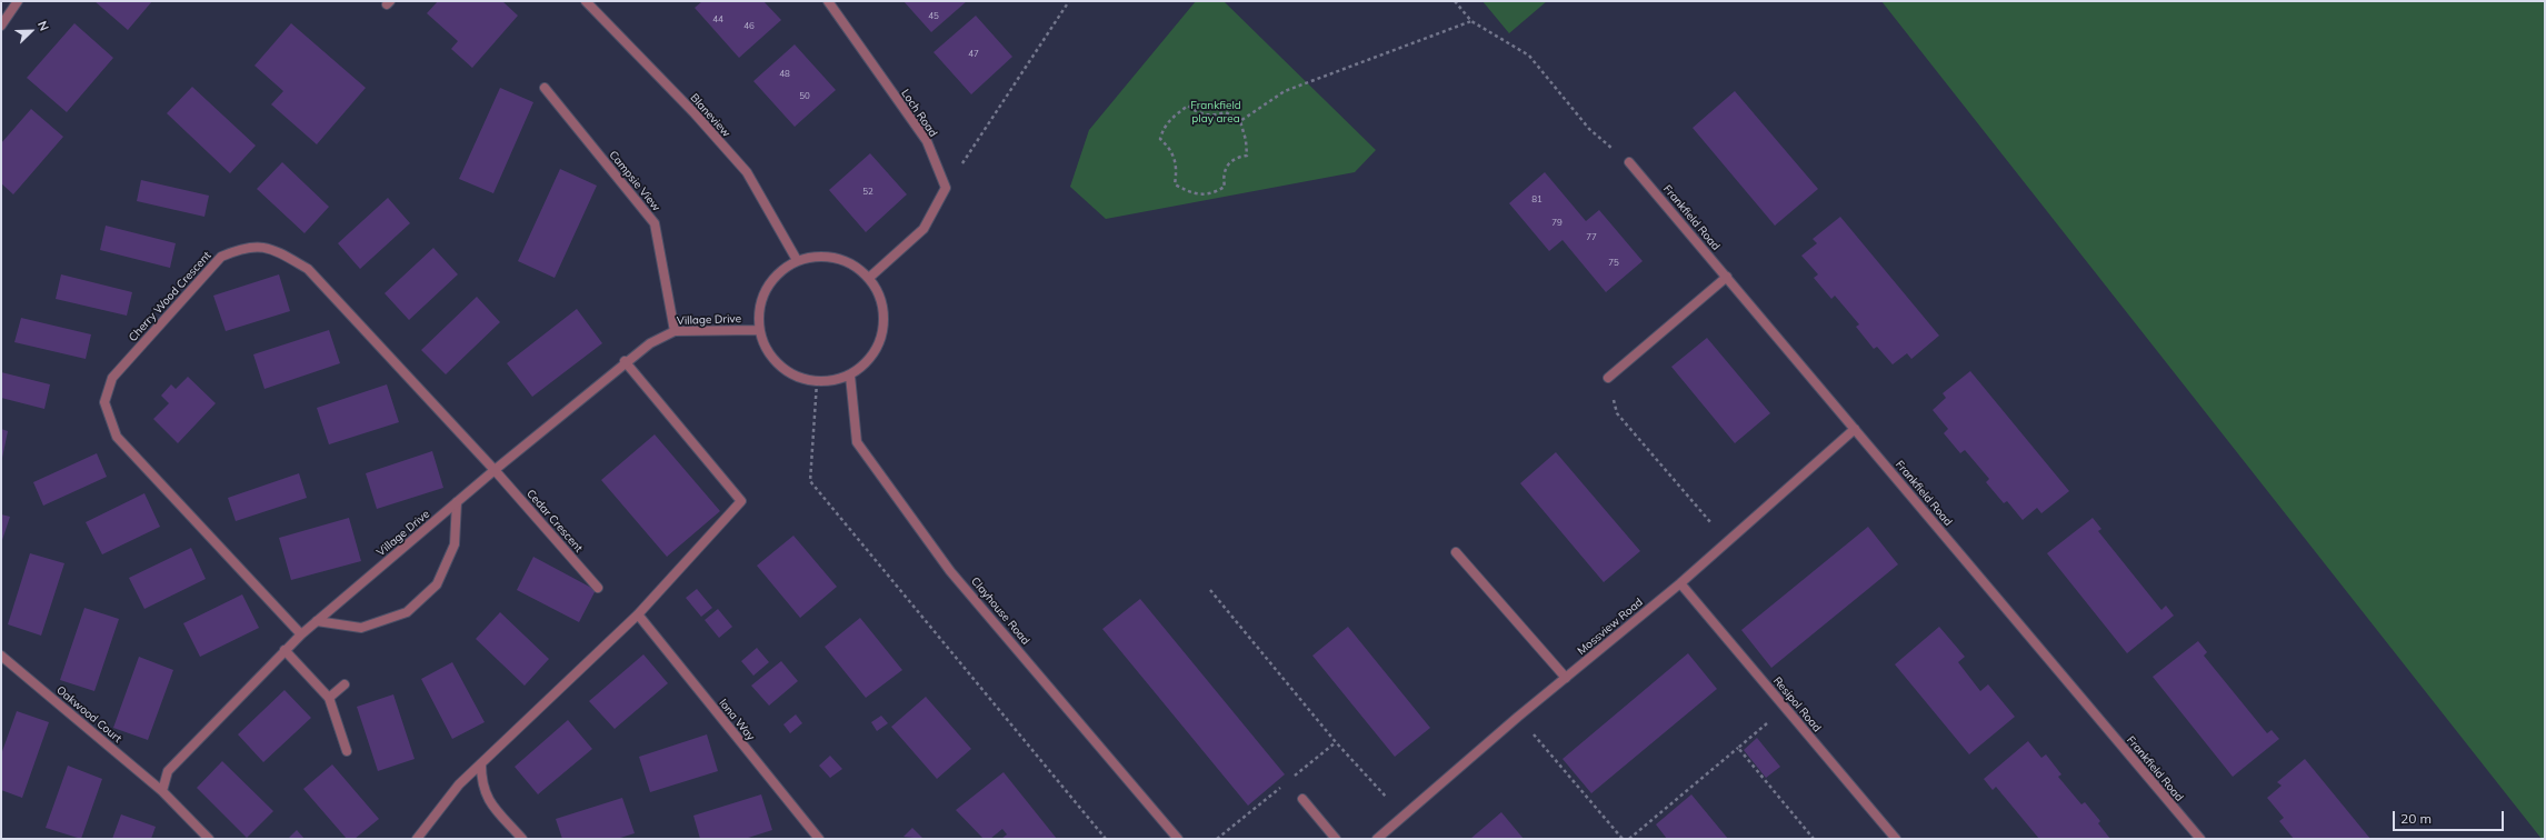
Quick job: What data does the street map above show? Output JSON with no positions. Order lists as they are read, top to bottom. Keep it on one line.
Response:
{"streets":{"street":["Loch Road","Blaneview","Campsie View","Frankfield Road","Cherry Wood Crescent","Village Drive","Cedar Crescent","Clayhouse Road","Mossview Road","Resipol Road","Oakwood Court","Iona Way"]},"crossings":[["Blaneview","Village Drive"],["Blaneview","Clayhouse Road"],["Campsie View","Village Drive"],["Frankfield Road","Mossview Road"],["Cherry Wood Crescent","Village Drive"],["Cherry Wood Crescent","Cedar Crescent"],["Village Drive","Cedar Crescent"],["Village Drive","Clayhouse Road"],["Village Drive","Oakwood Court"],["Mossview Road","Resipol Road"]],"parks":["Frankfield play area"],"house_numbers":["45","44","46","47","48","50","52","81","79","77","75"],"scale_bar":"20 m","north":"top right"}
